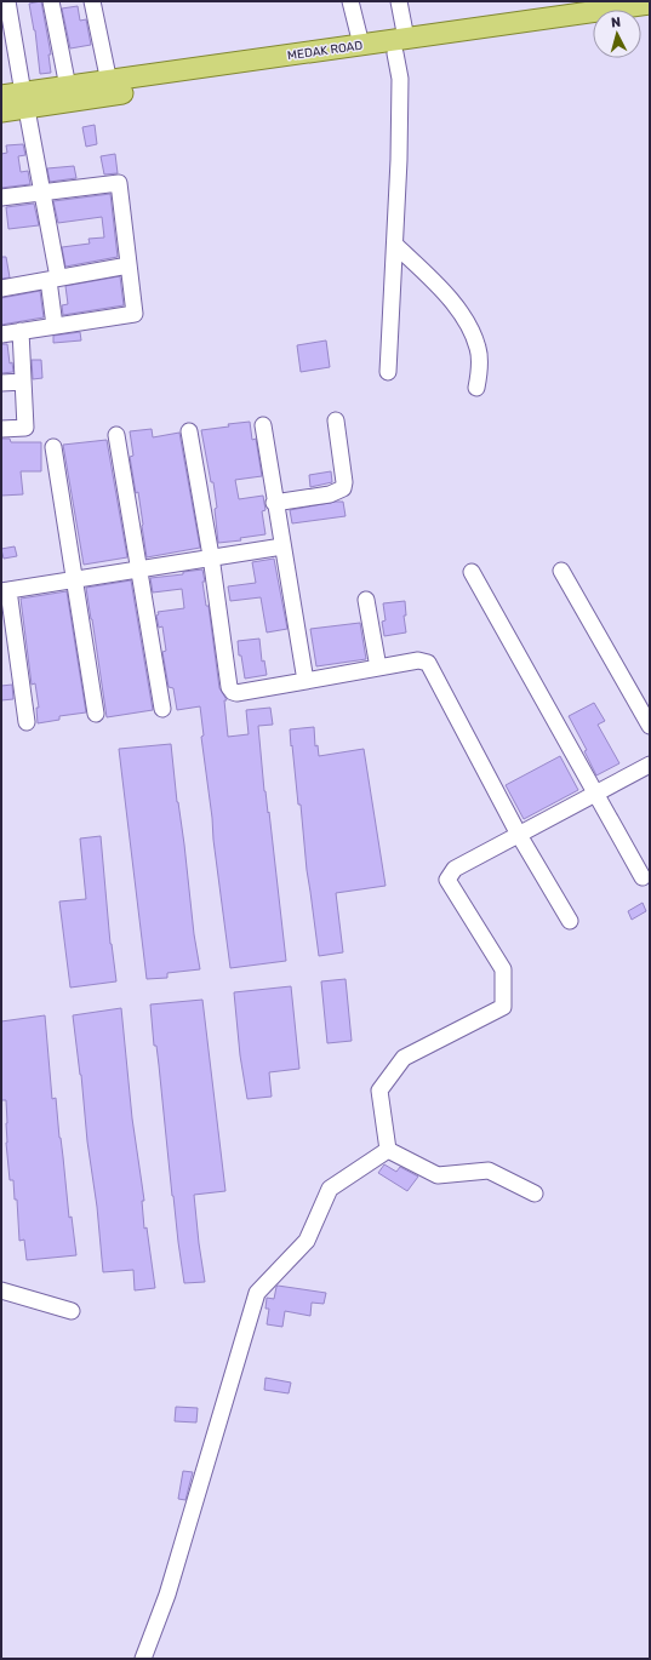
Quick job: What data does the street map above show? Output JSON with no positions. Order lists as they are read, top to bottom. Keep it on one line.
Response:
{"streets":{"main road":["MEDAK ROAD"]},"north":"top"}
